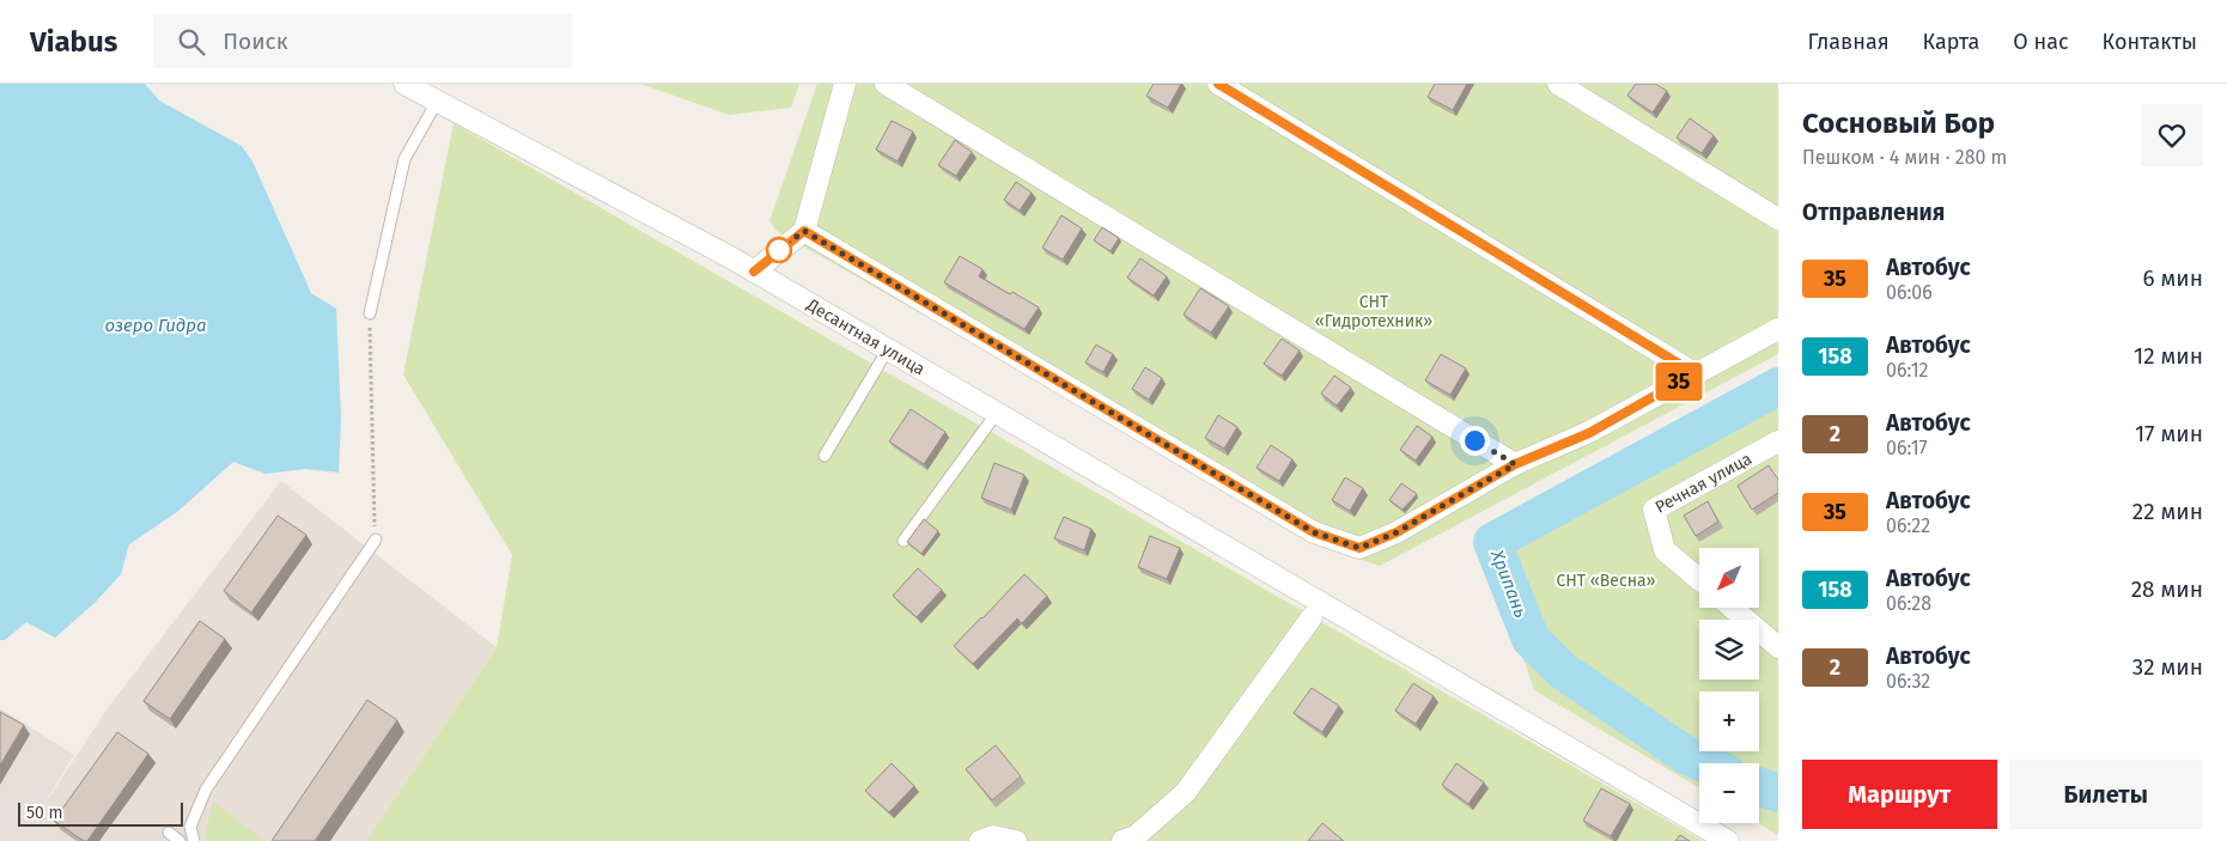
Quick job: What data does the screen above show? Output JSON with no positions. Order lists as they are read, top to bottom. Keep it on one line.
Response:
{"streets":{"street":["Десантная улица","Речная улица"]},"water":["озеро Гидра","Хрипань"],"parks":["СНТ «Гидротехник»","СНТ «Весна»"],"lines":["bus line 35"],"scale_bar":"50 m","north":"bottom left","page":{"header":"Viabus","search":"Поиск","nav":["Главная","Карта","О нас","Контакты"],"on_map":"35","heading":[["Сосновый Бор","Пешком · 4 мин · 280 m"],"Отправления"],"list":[{"mark":"35","name":"Автобус","note":"06:06","value":"6 мин"},{"mark":"158","name":"Автобус","note":"06:12","value":"12 мин"},{"mark":"2","name":"Автобус","note":"06:17","value":"17 мин"},{"mark":"35","name":"Автобус","note":"06:22","value":"22 мин"},{"mark":"158","name":"Автобус","note":"06:28","value":"28 мин"},{"mark":"2","name":"Автобус","note":"06:32","value":"32 мин"}],"map_buttons":["+","−"],"buttons":["Маршрут","Билеты"],"scale":"50 m"}}
